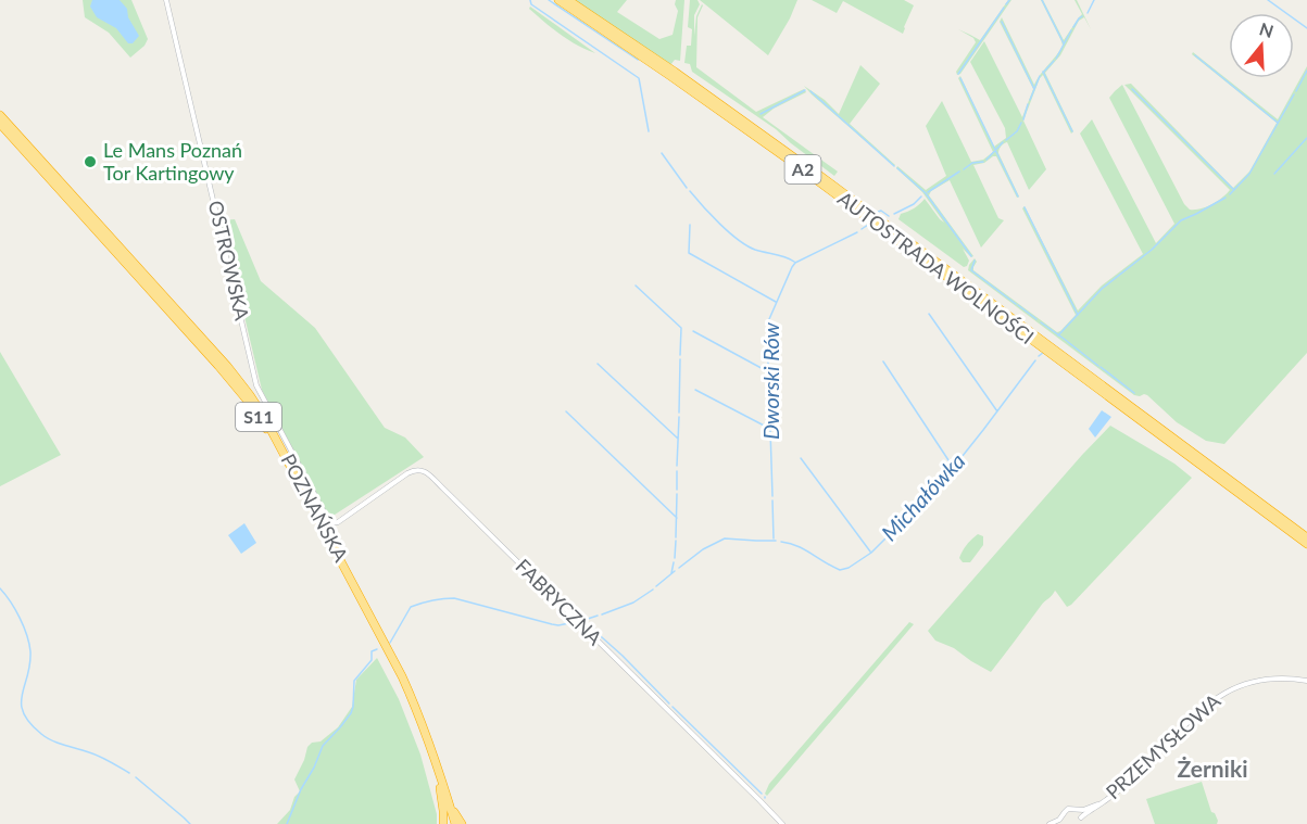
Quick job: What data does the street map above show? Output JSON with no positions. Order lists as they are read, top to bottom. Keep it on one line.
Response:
{"streets":{"highway":["A2","AUTOSTRADA WOLNOŚCI","S11","POZNAŃSKA"],"street":["OSTROWSKA","FABRYCZNA","PRZEMYSŁOWA"]},"crossings":[["OSTROWSKA","FABRYCZNA"],["S11","POZNAŃSKA"]],"districts":["Żerniki"],"water":["Dworski Rów","Michałówka"],"places":["Le Mans Poznań Tor Kartingowy"],"north":"top"}
